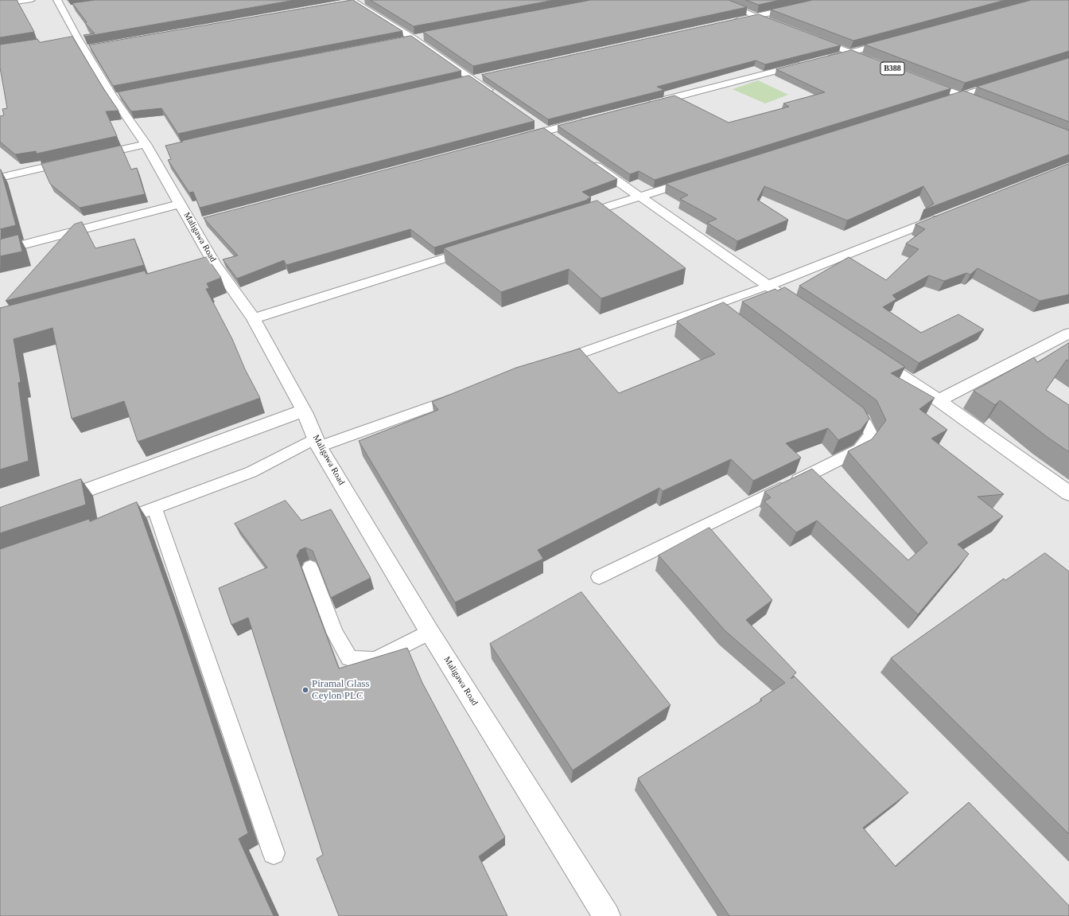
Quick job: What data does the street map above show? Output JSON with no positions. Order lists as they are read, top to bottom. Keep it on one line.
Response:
{"streets":{"street":["B388","Maligawa Road"]},"places":["Piramal Glass Ceylon PLC"]}
